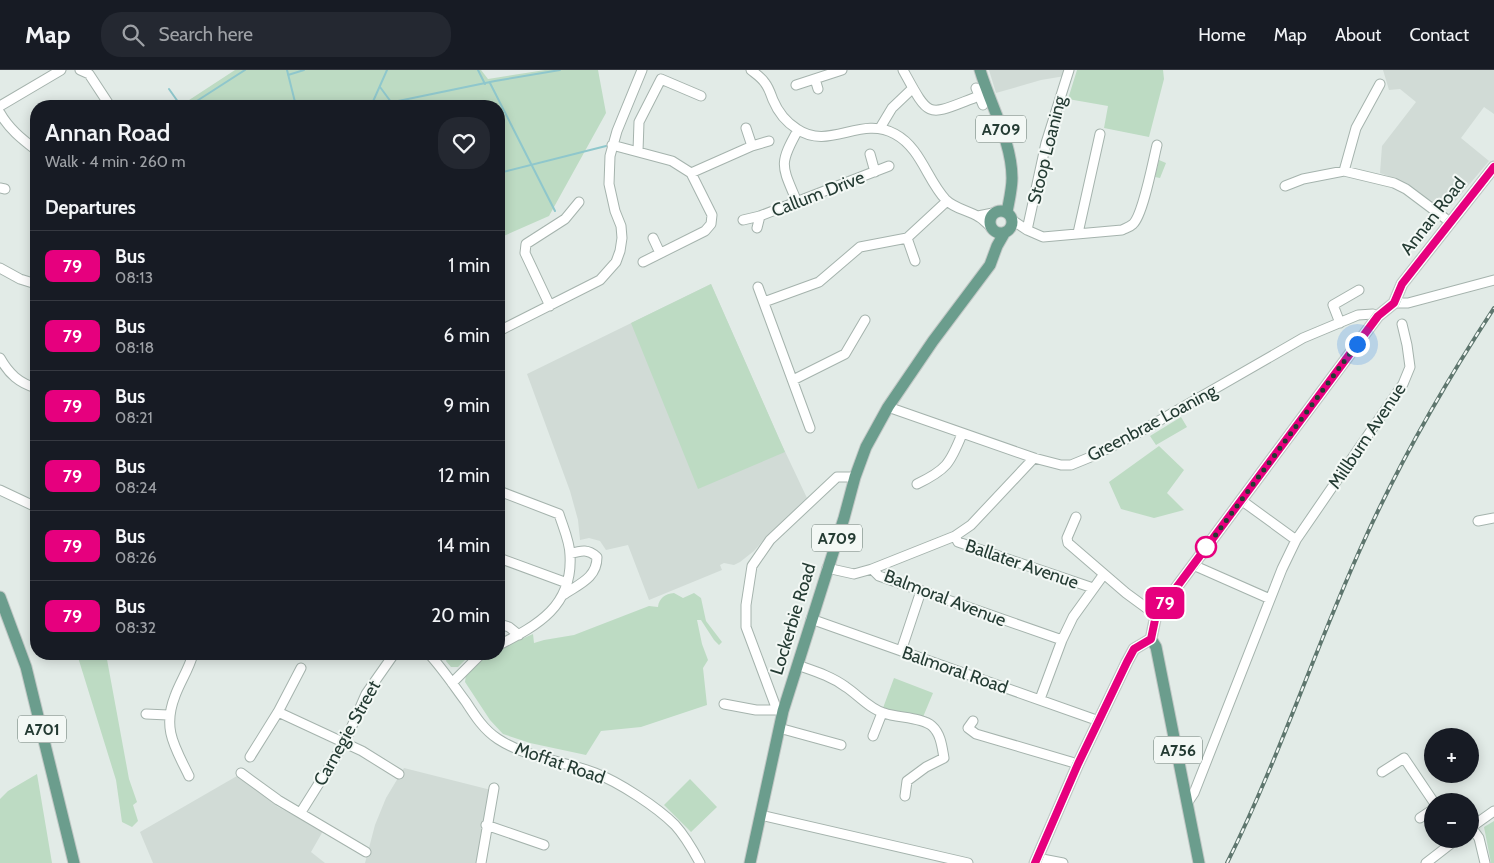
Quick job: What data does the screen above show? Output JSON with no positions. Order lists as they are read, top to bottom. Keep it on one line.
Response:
{"streets":{"main road":["A709","Annan Road","Lockerbie Road","A701","A756"],"street":["Stoop Loaning","Callum Drive","Greenbrae Loaning","Millburn Avenue","Ballater Avenue","Balmoral Avenue","Balmoral Road","Carnegie Street","Moffat Road"]},"crossings":[["A709","Lockerbie Road"],["Annan Road","Greenbrae Loaning"],["Annan Road","A756"],["Greenbrae Loaning","Lockerbie Road"],["Millburn Avenue","A756"],["Balmoral Avenue","Lockerbie Road"],["Lockerbie Road","Balmoral Road"]],"lines":["bus line 79"],"page":{"header":"Map","search":"Search here","nav":["Home","Map","About","Contact"],"on_map":"79","heading":[["Annan Road","Walk · 4 min · 260 m"],"Departures"],"list":[{"mark":"79","name":"Bus","note":"08:13","value":"1 min"},{"mark":"79","name":"Bus","note":"08:18","value":"6 min"},{"mark":"79","name":"Bus","note":"08:21","value":"9 min"},{"mark":"79","name":"Bus","note":"08:24","value":"12 min"},{"mark":"79","name":"Bus","note":"08:26","value":"14 min"},{"mark":"79","name":"Bus","note":"08:32","value":"20 min"}],"map_buttons":["+","−"]}}
